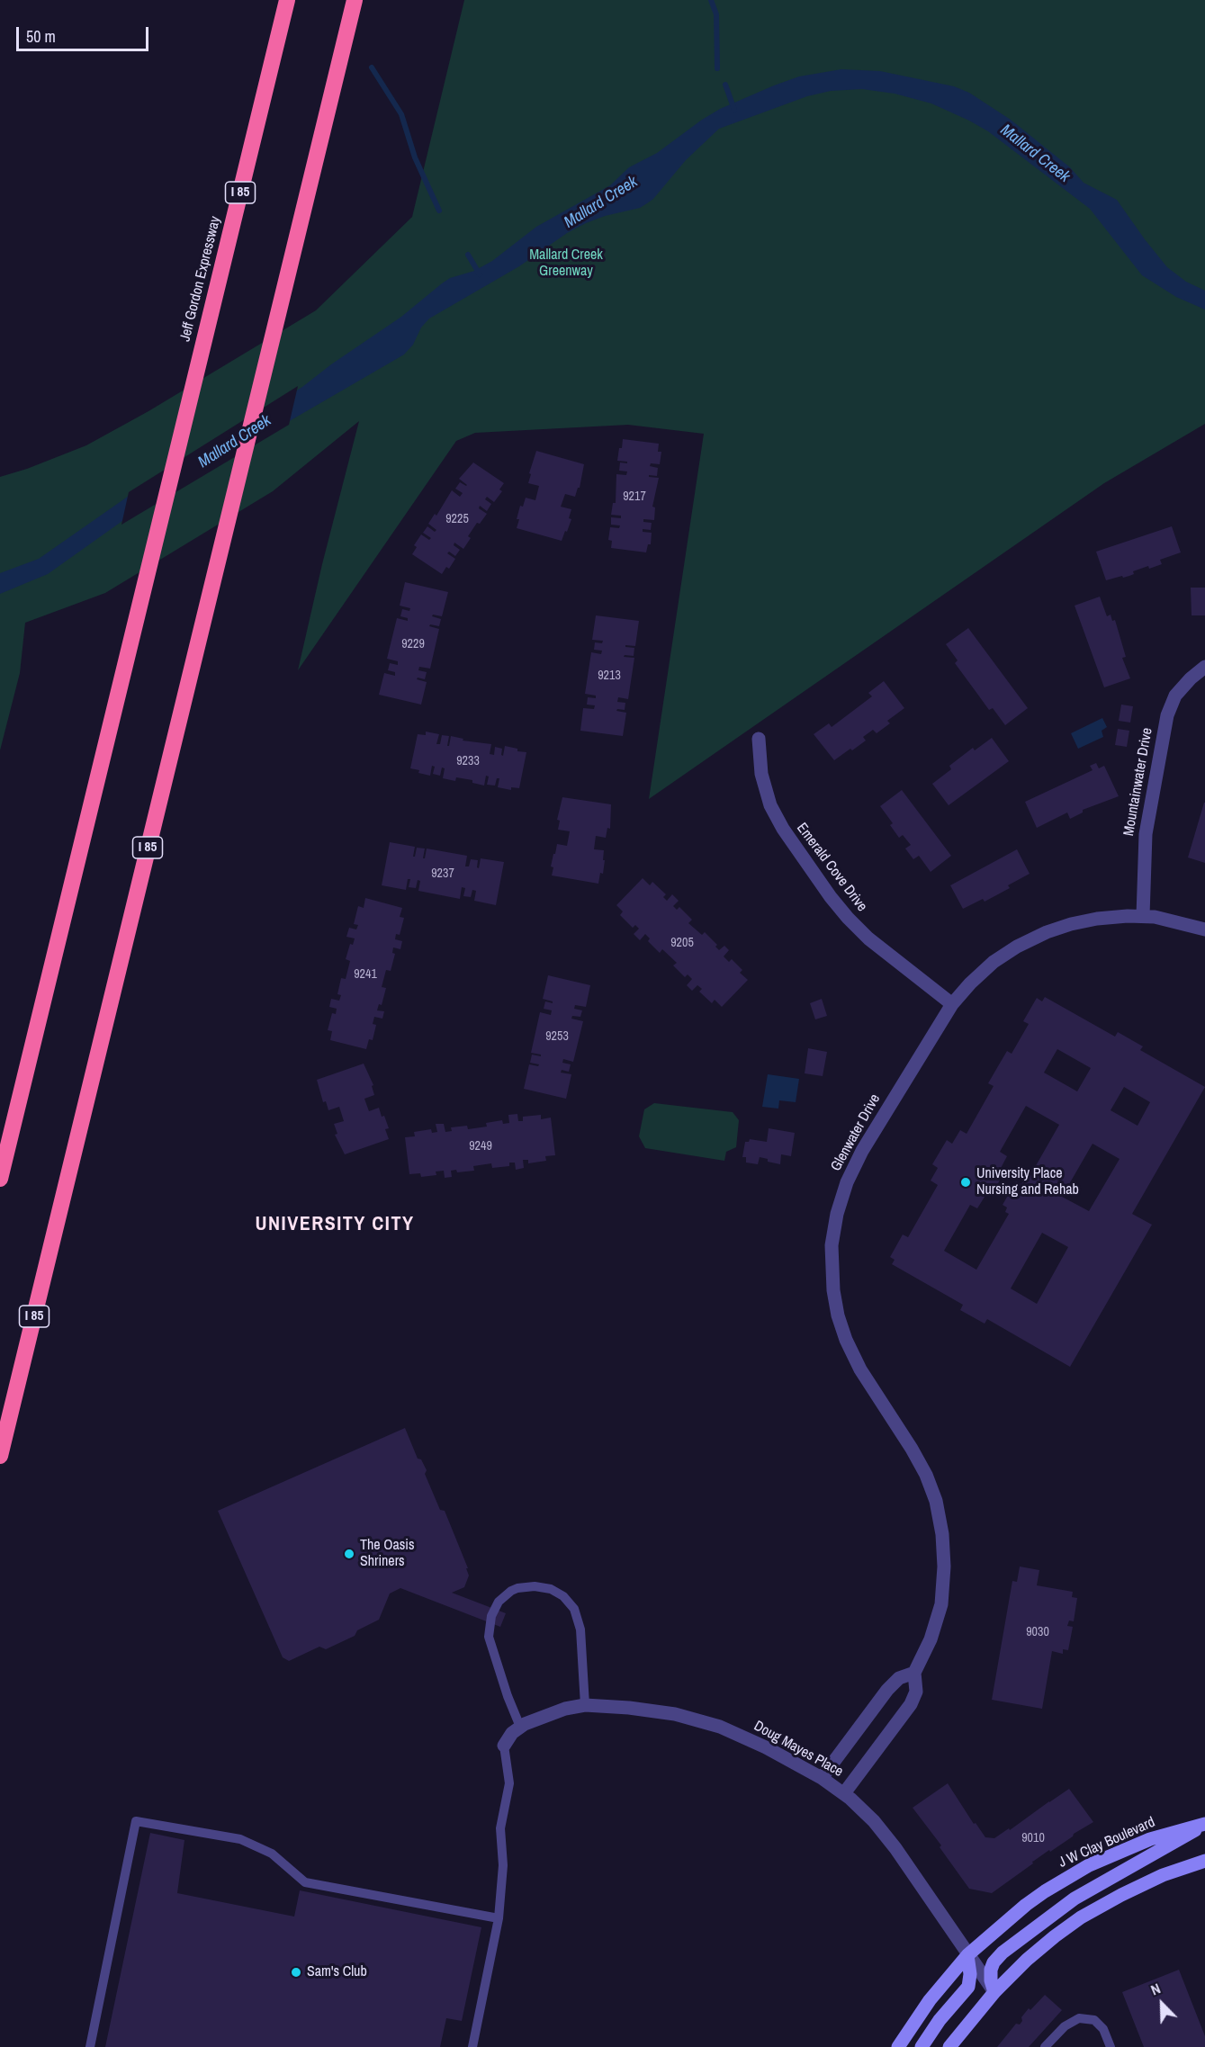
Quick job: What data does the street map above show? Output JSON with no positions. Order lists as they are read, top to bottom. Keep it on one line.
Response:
{"streets":{"highway":["I 85","Jeff Gordon Expressway"],"street":["Mountainwater Drive","Emerald Cove Drive","Glenwater Drive","Doug Mayes Place","J W Clay Boulevard"]},"crossings":[["Mountainwater Drive","Glenwater Drive"],["Emerald Cove Drive","Glenwater Drive"],["Glenwater Drive","Doug Mayes Place"],["Doug Mayes Place","J W Clay Boulevard"]],"districts":["UNIVERSITY CITY"],"water":["Mallard Creek"],"parks":["Mallard Creek Greenway"],"places":["University Place Nursing and Rehab","The Oasis Shriners","Sam's Club"],"house_numbers":["9217","9225","9229","9213","9233","9237","9205","9241","9253","9249","9030","9010"],"scale_bar":"50 m","north":"top left"}
